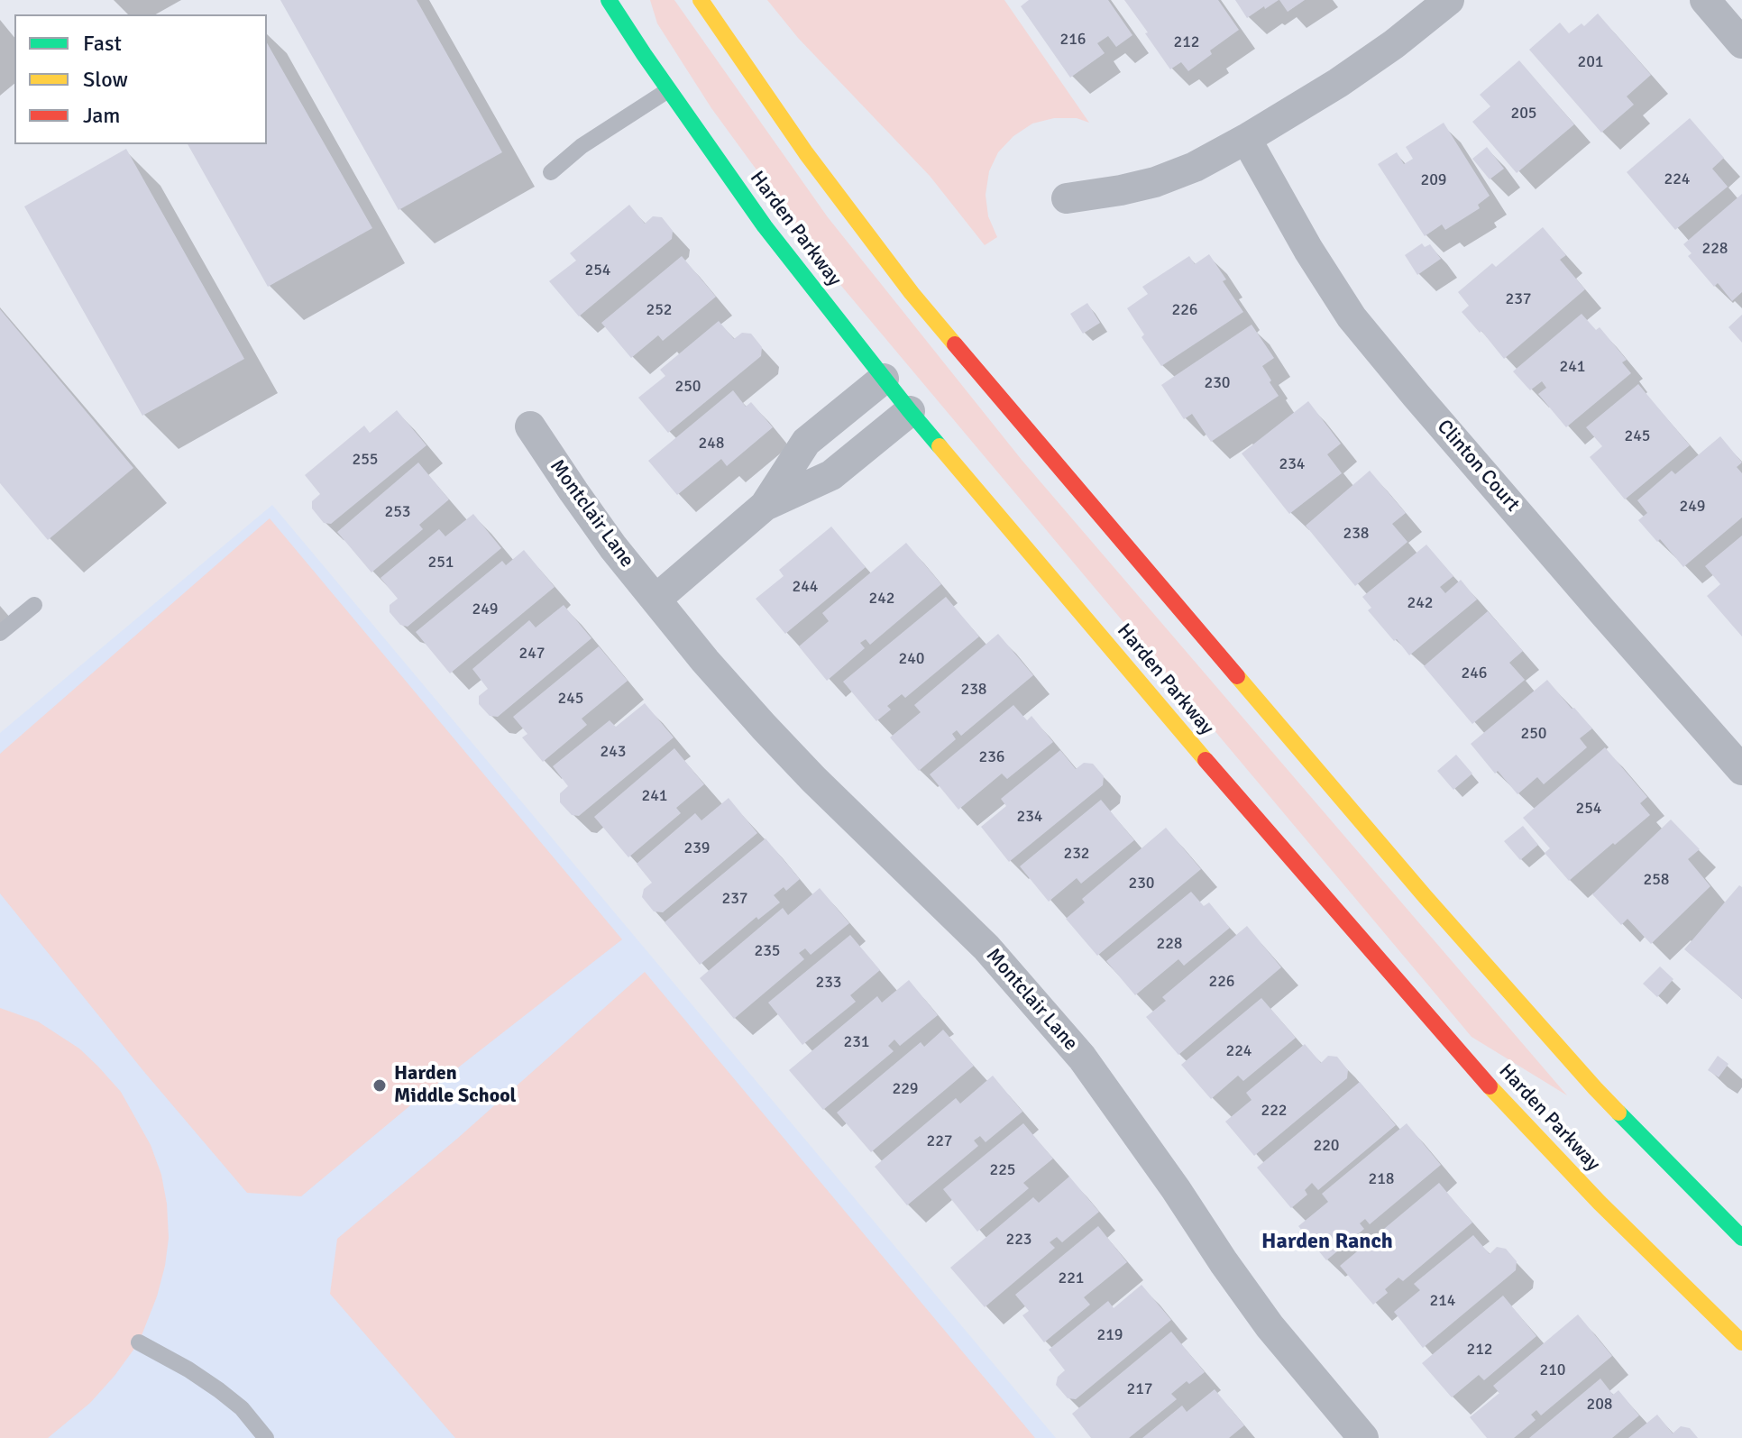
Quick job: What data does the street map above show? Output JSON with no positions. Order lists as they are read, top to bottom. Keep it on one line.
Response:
{"streets":{"street":["Harden Parkway","Clinton Court","Montclair Lane"]},"districts":["Harden Ranch"],"places":["Harden Middle School"],"house_numbers":["216","212","201","205","224","209","228","254","237","252","226","241","230","250","245","248","255","234","249","253","238","251","244","242","242","249","247","240","246","238","245","250","243","236","241","254","234","239","232","258","230","237","228","235","226","233","231","224","229","222","227","220","225","218","223","221","214","219","212","210","217","208"],"legend":["Fast","Slow","Jam"]}
